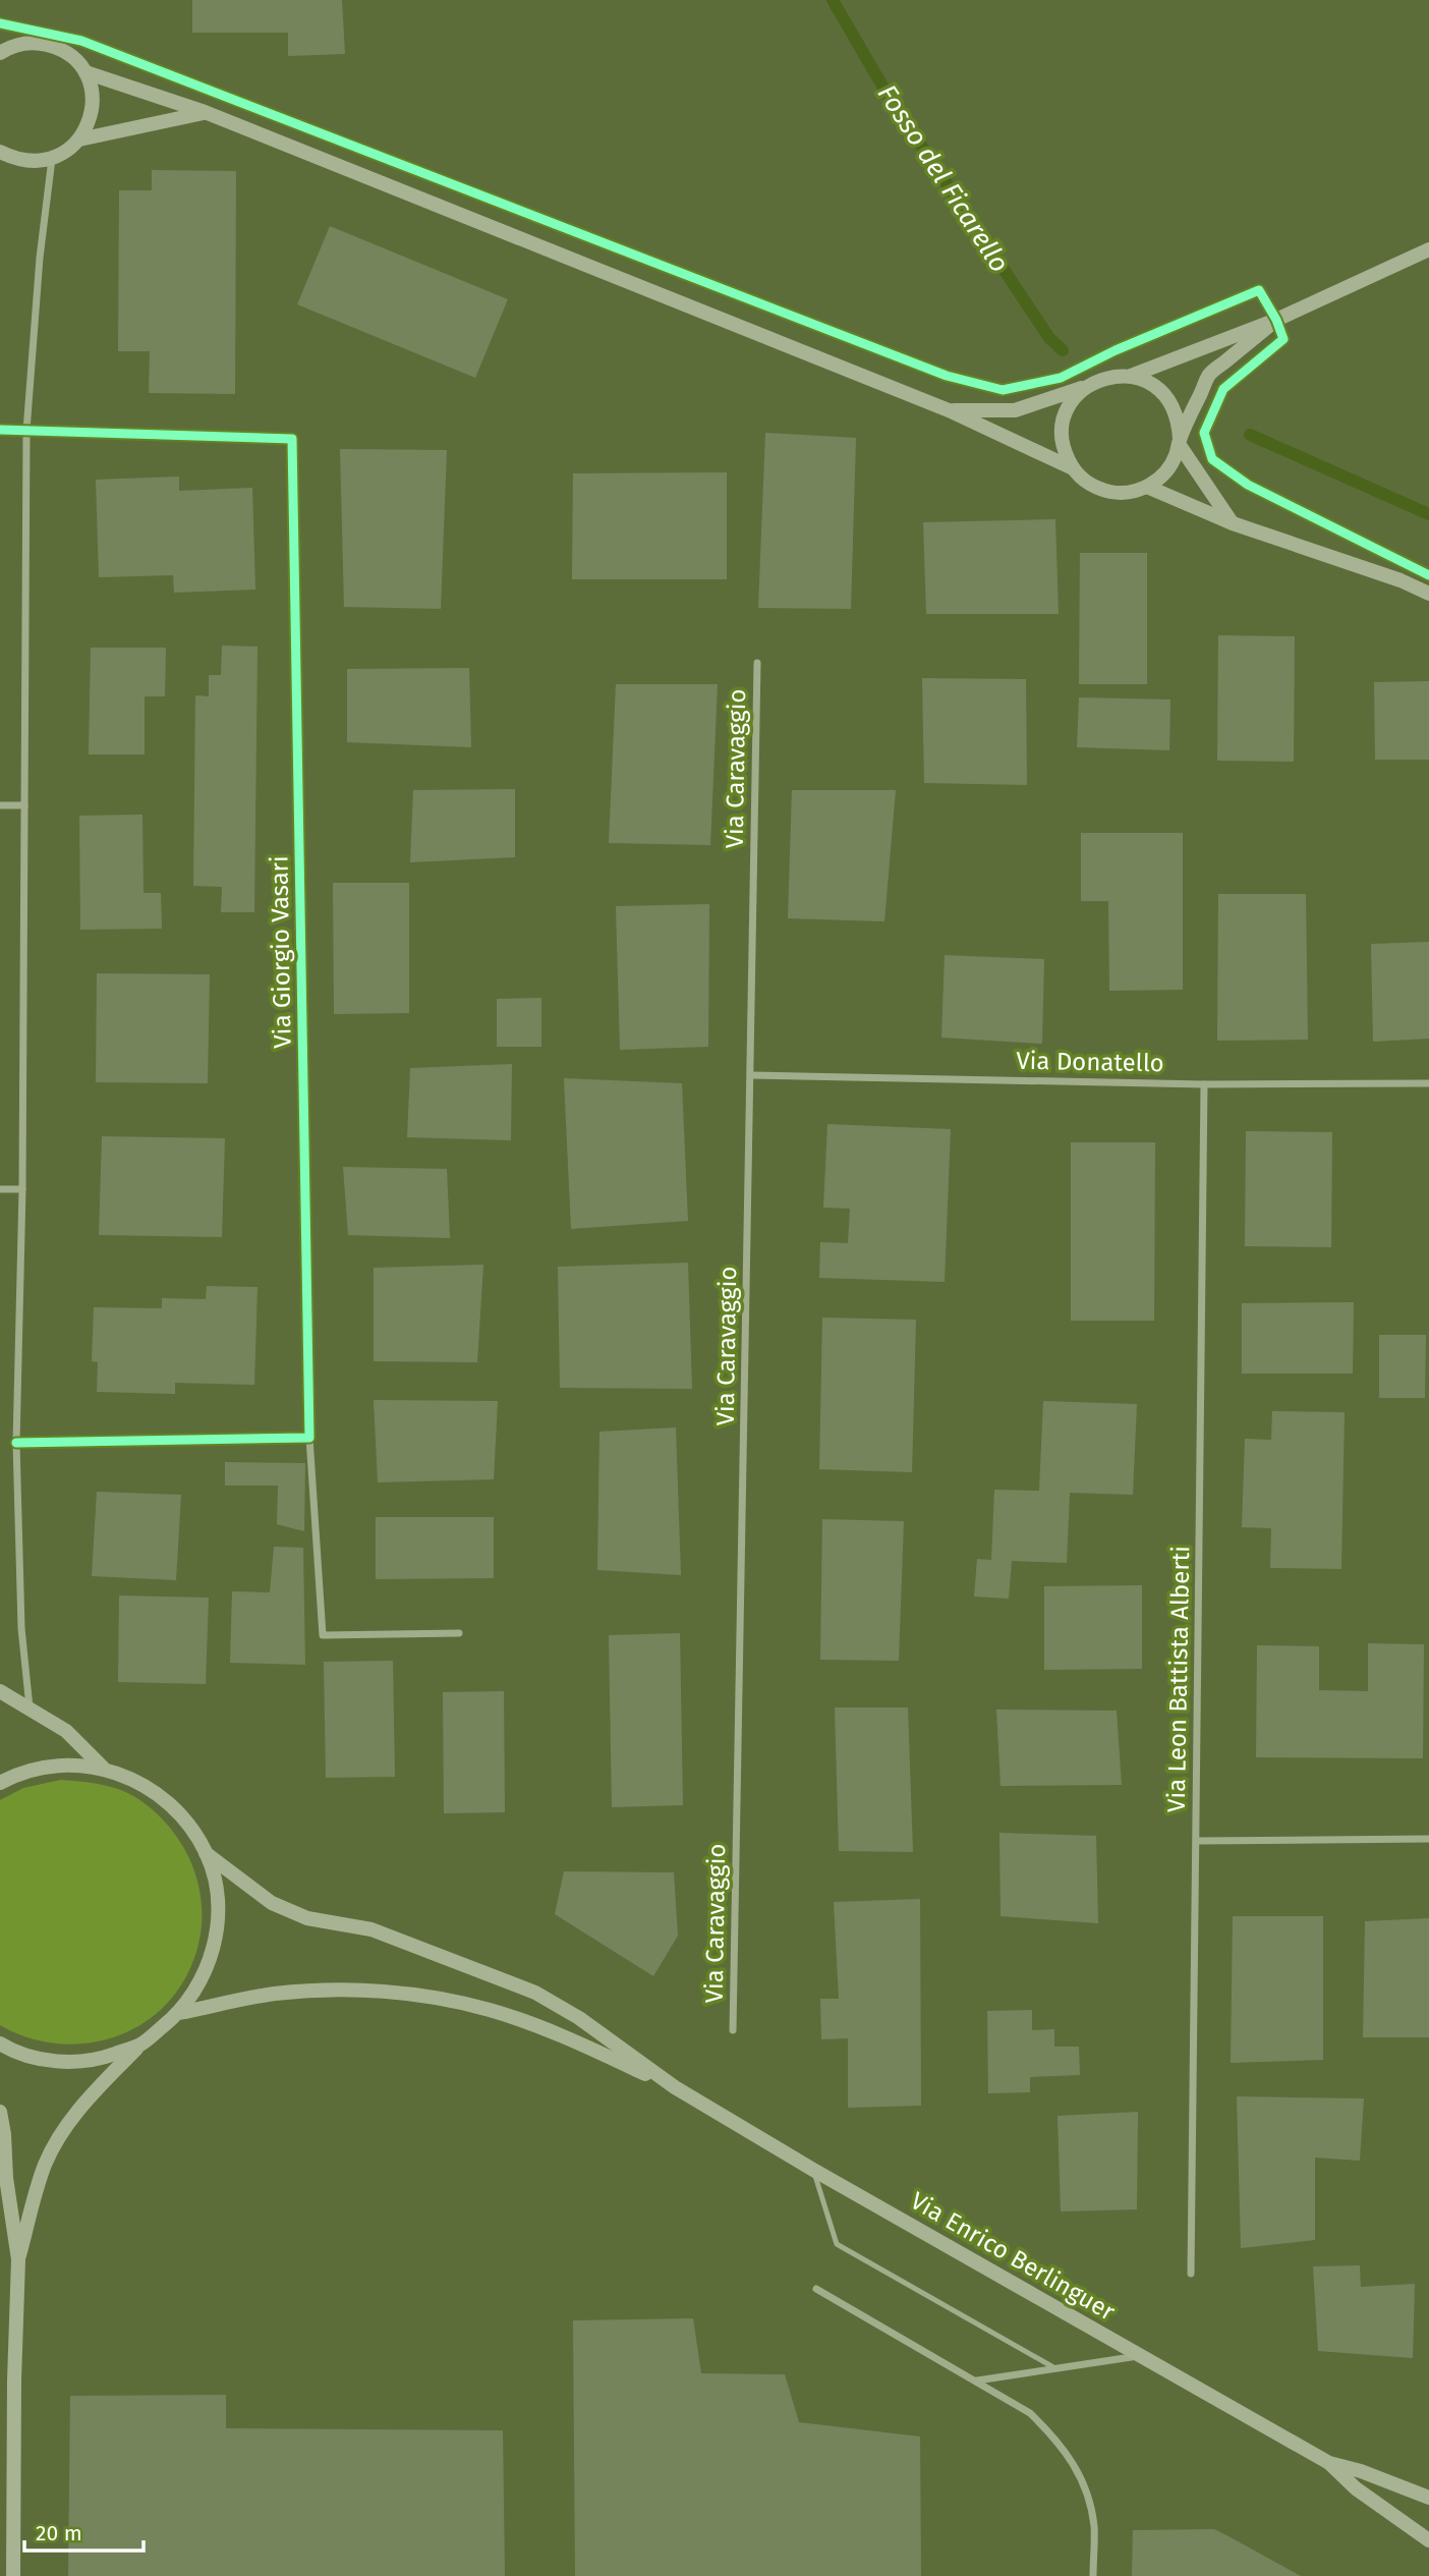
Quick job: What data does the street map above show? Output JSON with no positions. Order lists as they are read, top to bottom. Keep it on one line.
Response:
{"streets":{"street":["Via Caravaggio","Via Giorgio Vasari","Via Donatello","Via Leon Battista Alberti","Via Enrico Berlinguer"]},"crossings":[["Via Caravaggio","Via Donatello"],["Via Donatello","Via Leon Battista Alberti"]],"water":["Fosso del Ficarello"],"scale_bar":"20 m"}
